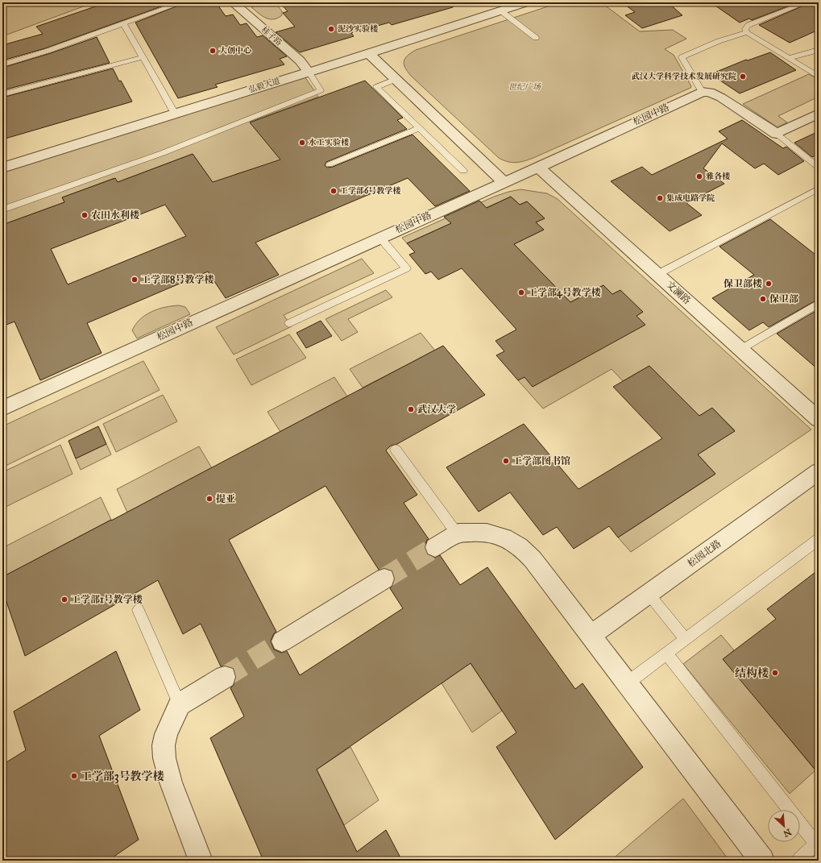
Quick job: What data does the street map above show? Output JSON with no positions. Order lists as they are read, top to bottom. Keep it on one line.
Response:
{"streets":{"street":["桂子路","弘毅大道","松园中路","文澜路","松园北路"]},"crossings":[["桂子路","弘毅大道"],["松园中路","文澜路"]],"parks":["世纪广场"],"places":["泥沙实验楼","大创中心","武汉大学科学技术发展研究院","水工实验楼","雅各楼","工学部6号教学楼","集成电路学院","农田水利楼","工学部8号教学楼","保卫部楼","工学部4号教学楼","保卫部","武汉大学","工学部图书馆","提亚","工学部1号教学楼","结构楼","工学部3号教学楼"],"north":"bottom right"}
